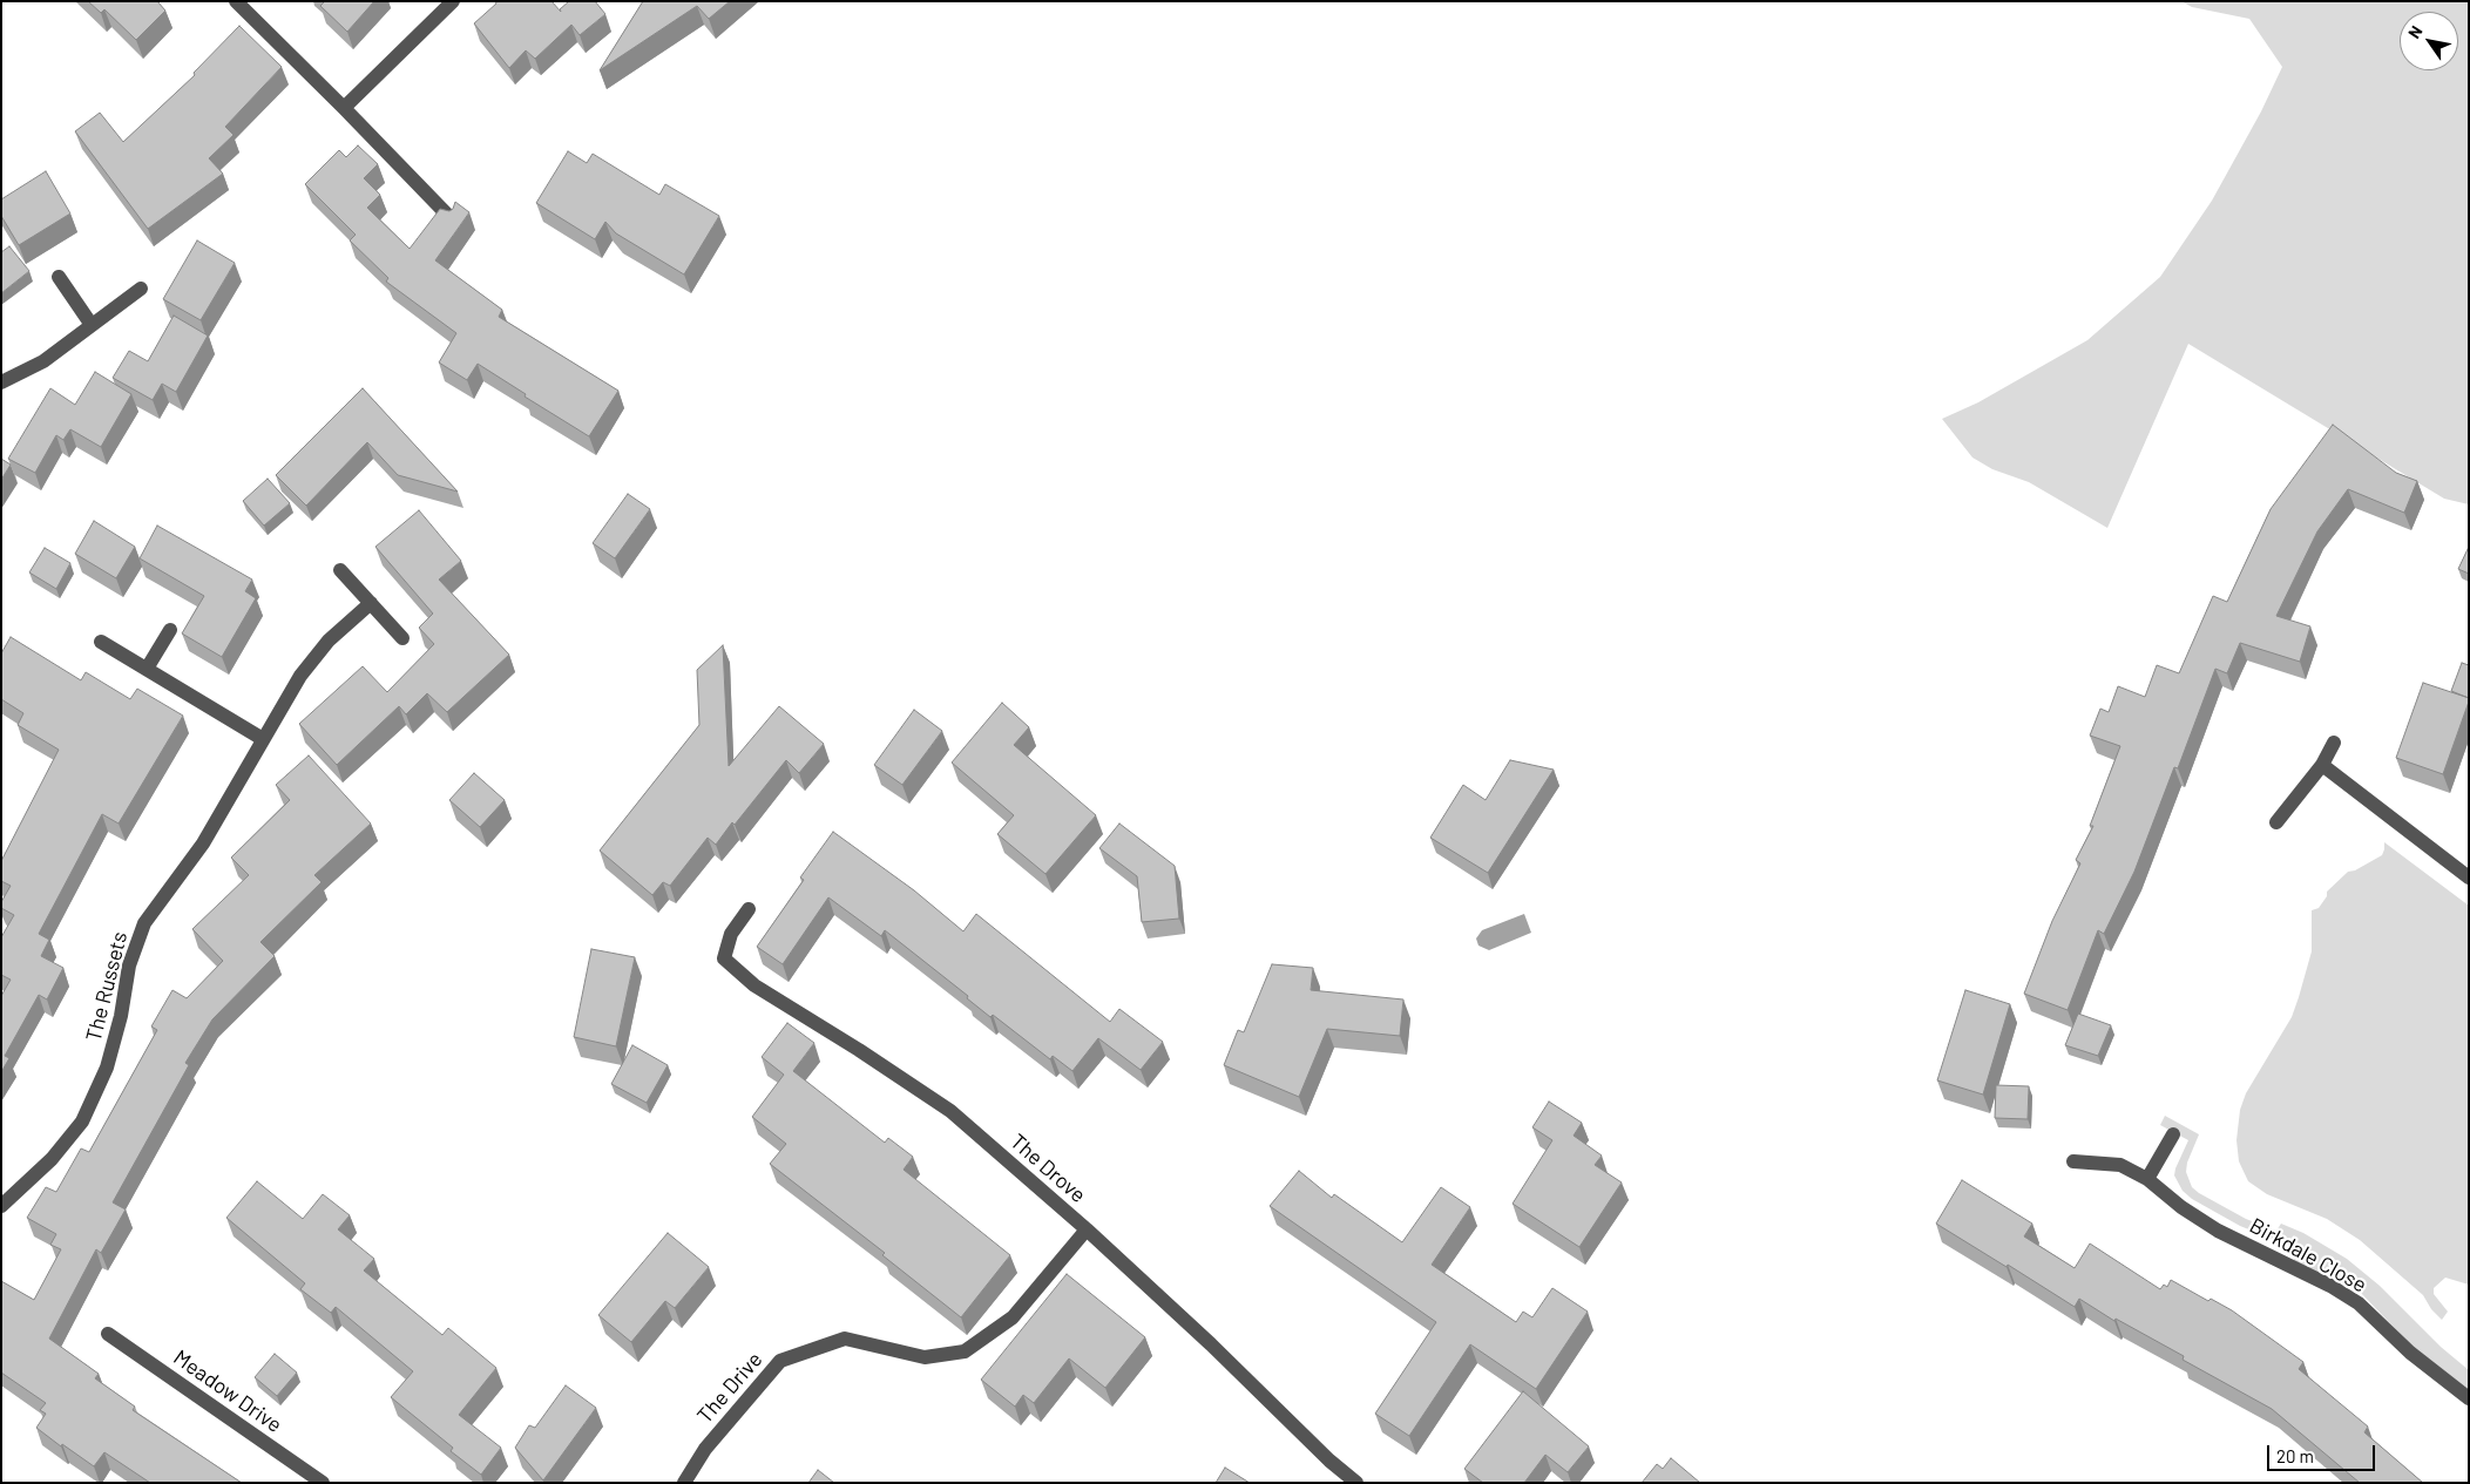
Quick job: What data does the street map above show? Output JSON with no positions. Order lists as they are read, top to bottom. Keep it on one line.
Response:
{"streets":{"street":["The Russets","The Drove","Birkdale Close","The Drive","Meadow Drive"]},"crossings":[["The Drove","The Drive"]],"scale_bar":"20 m","north":"top left"}
